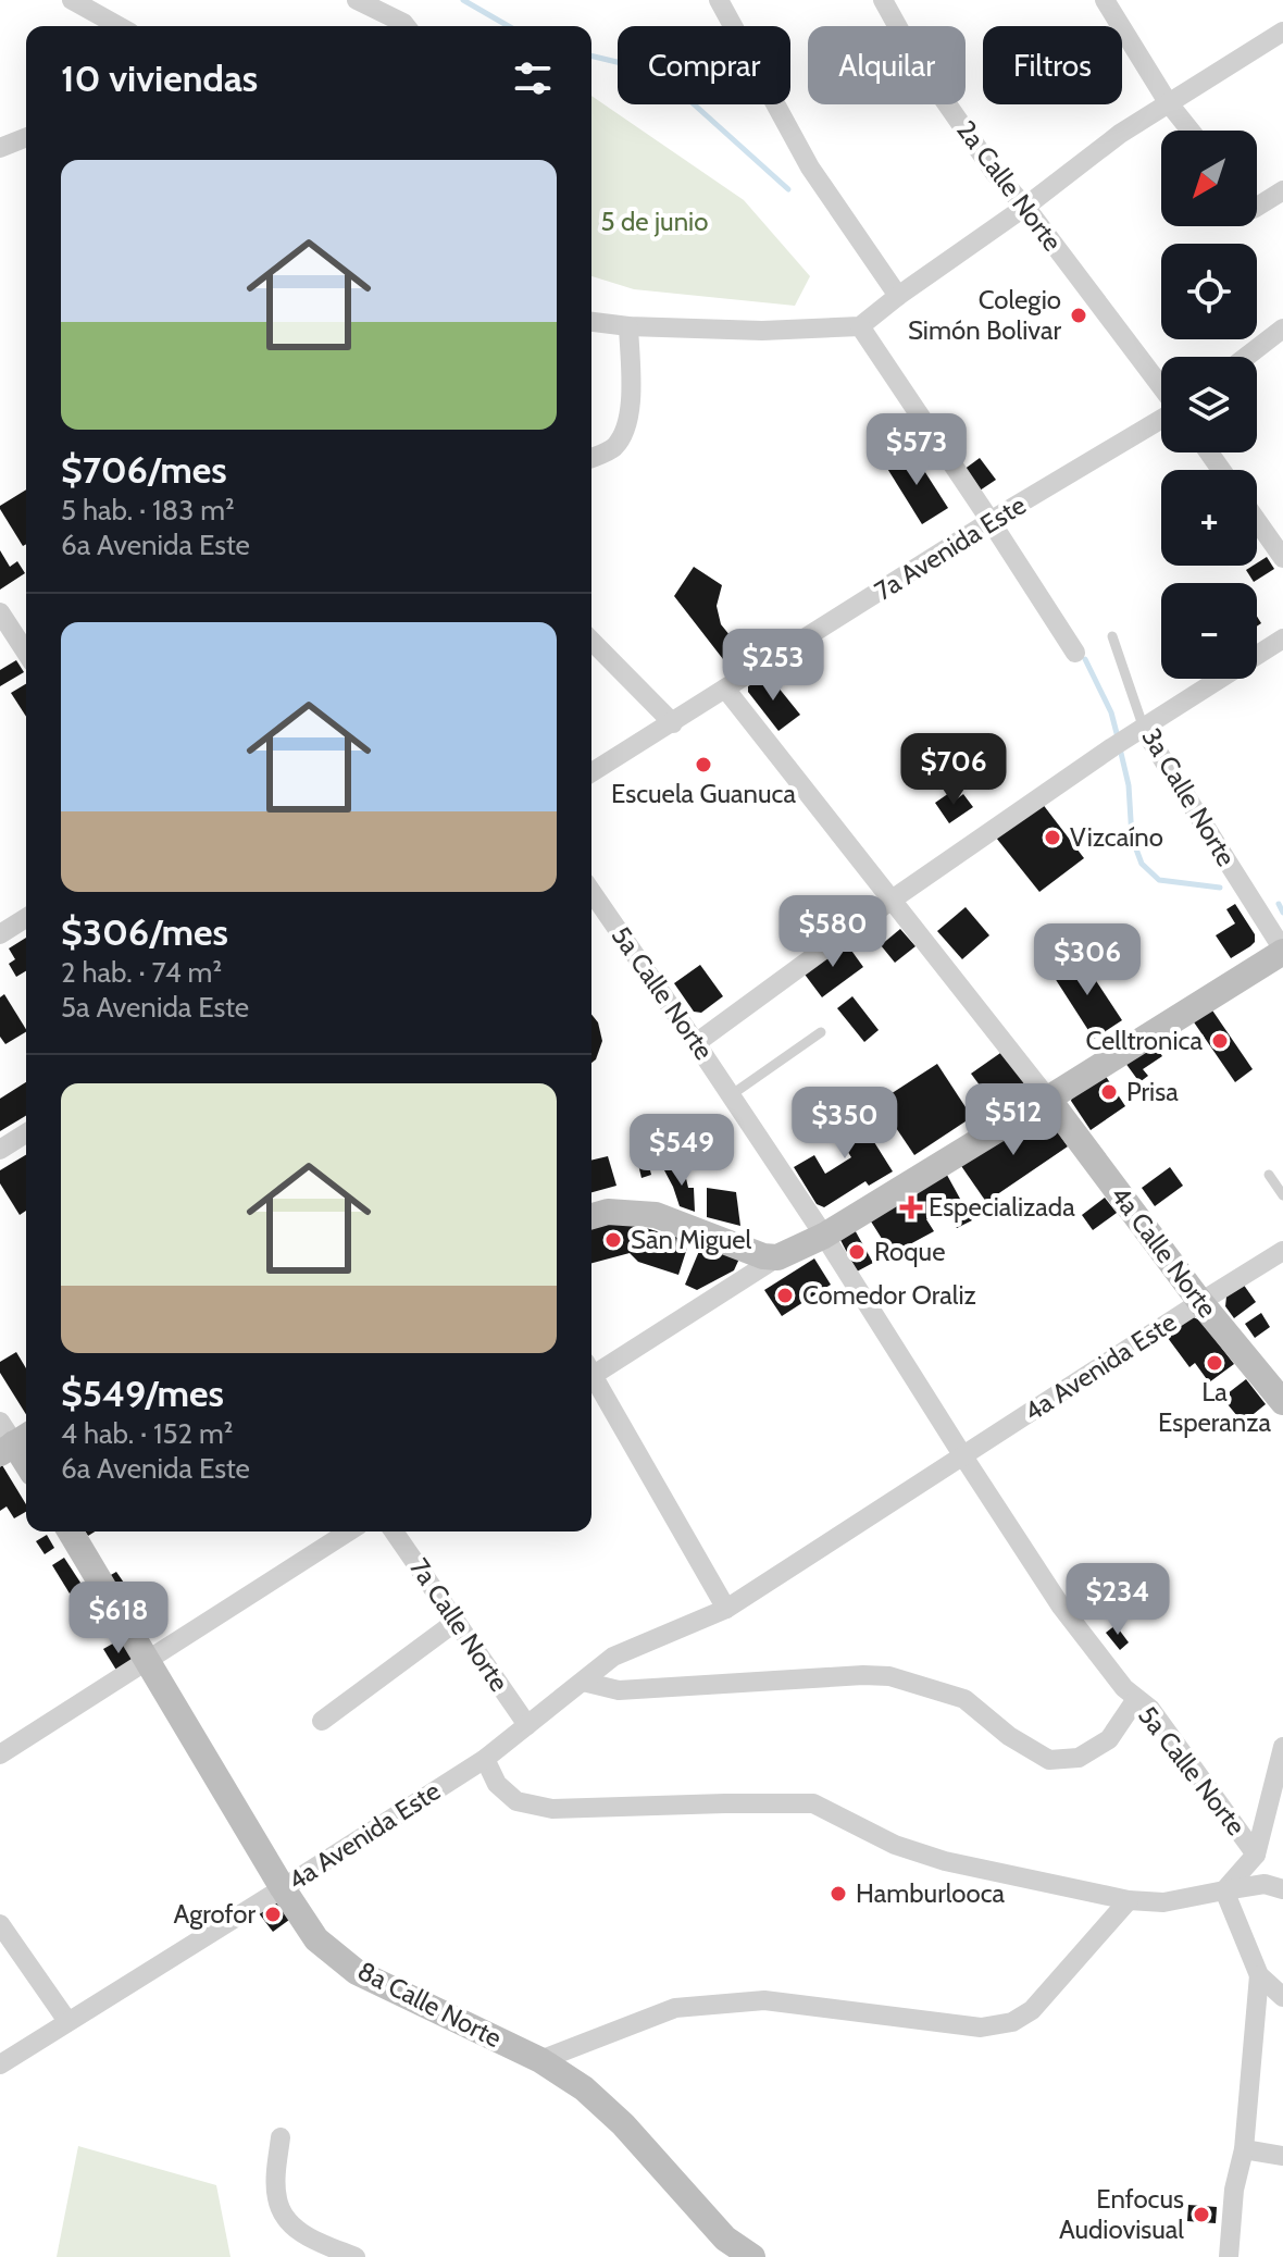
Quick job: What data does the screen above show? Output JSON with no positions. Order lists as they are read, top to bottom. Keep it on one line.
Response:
{"streets":{"street":["2a Calle Norte","7a Avenida Este","3a Calle Norte","5a Calle Norte","4a Calle Norte","4a Avenida Este","7a Calle Norte","8a Calle Norte"]},"crossings":[["5a Calle Norte","4a Avenida Este"],["4a Calle Norte","4a Avenida Este"],["4a Avenida Este","7a Calle Norte"],["4a Avenida Este","8a Calle Norte"]],"parks":["5 de junio"],"places":{"other":["Colegio Simón Bolivar","Escuela Guanuca","Vizcaíno","Celltronica","Prisa","San Miguel","Roque","Comedor Oraliz","La Esperanza","Hamburlooca","Agrofor","Enfocus Audiovisual"],"health":["Especializada"]},"north":"bottom left","page":{"chip":["Comprar","Alquilar","Filtros"],"heading":"10 viviendas","map_buttons":["+","−"],"list":[{"name":"$706/mes","note":"5 hab. · 183 m² · 6a Avenida Este"},{"name":"$306/mes","note":"2 hab. · 74 m² · 5a Avenida Este"},{"name":"$549/mes","note":"4 hab. · 152 m² · 6a Avenida Este"}],"price":["$573","$253","$706","$580","$306","$512","$350","$549","$234","$618"]}}
